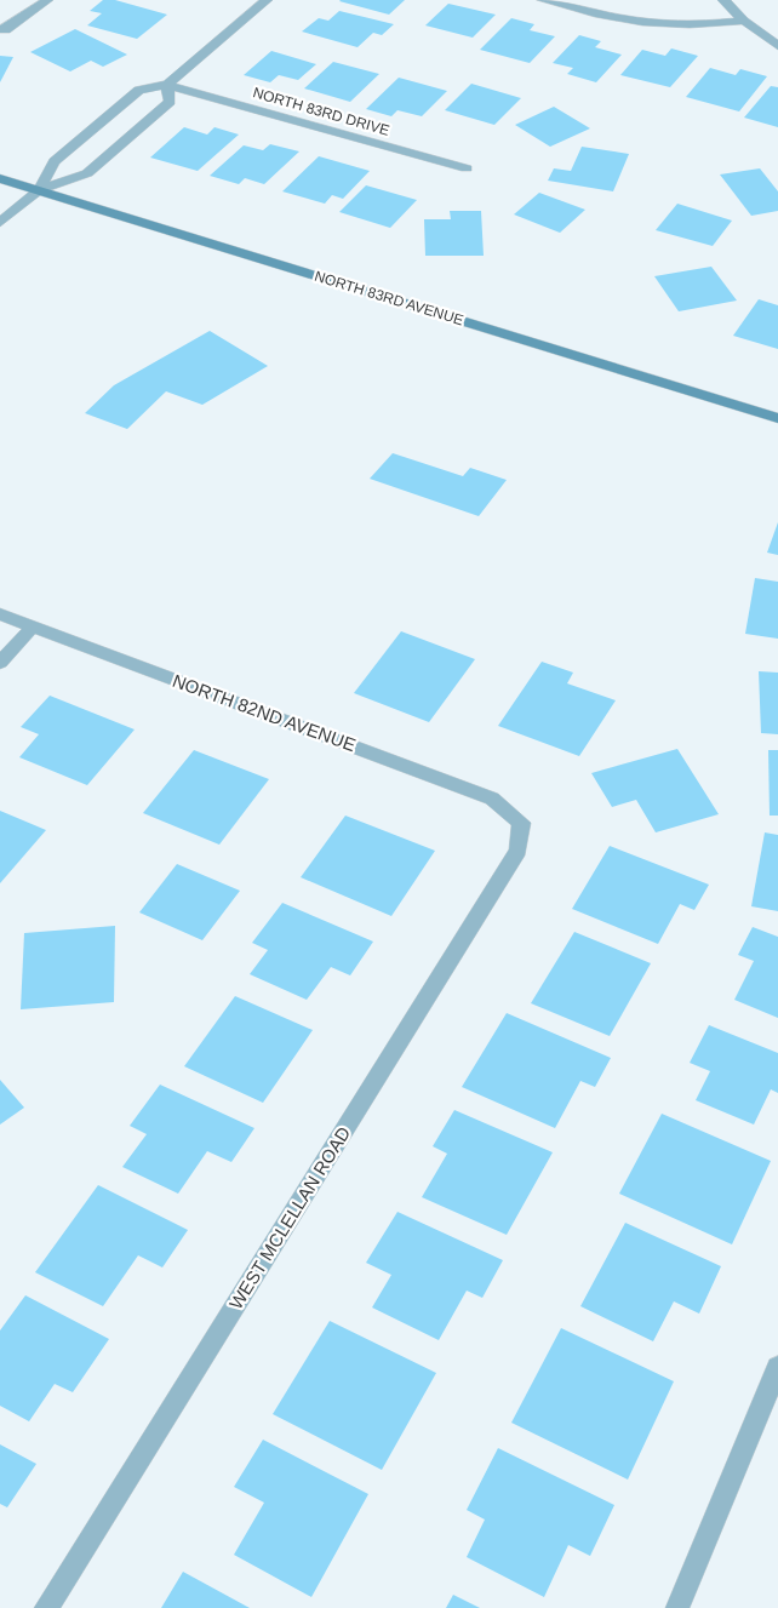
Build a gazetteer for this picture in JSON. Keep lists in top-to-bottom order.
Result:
{
  "streets": {
    "main road": ["NORTH 83RD AVENUE"],
    "street": ["NORTH 83RD DRIVE", "NORTH 82ND AVENUE", "WEST MCLELLAN ROAD"]
  },
  "crossings": [
    ["NORTH 82ND AVENUE", "WEST MCLELLAN ROAD"]
  ]
}
